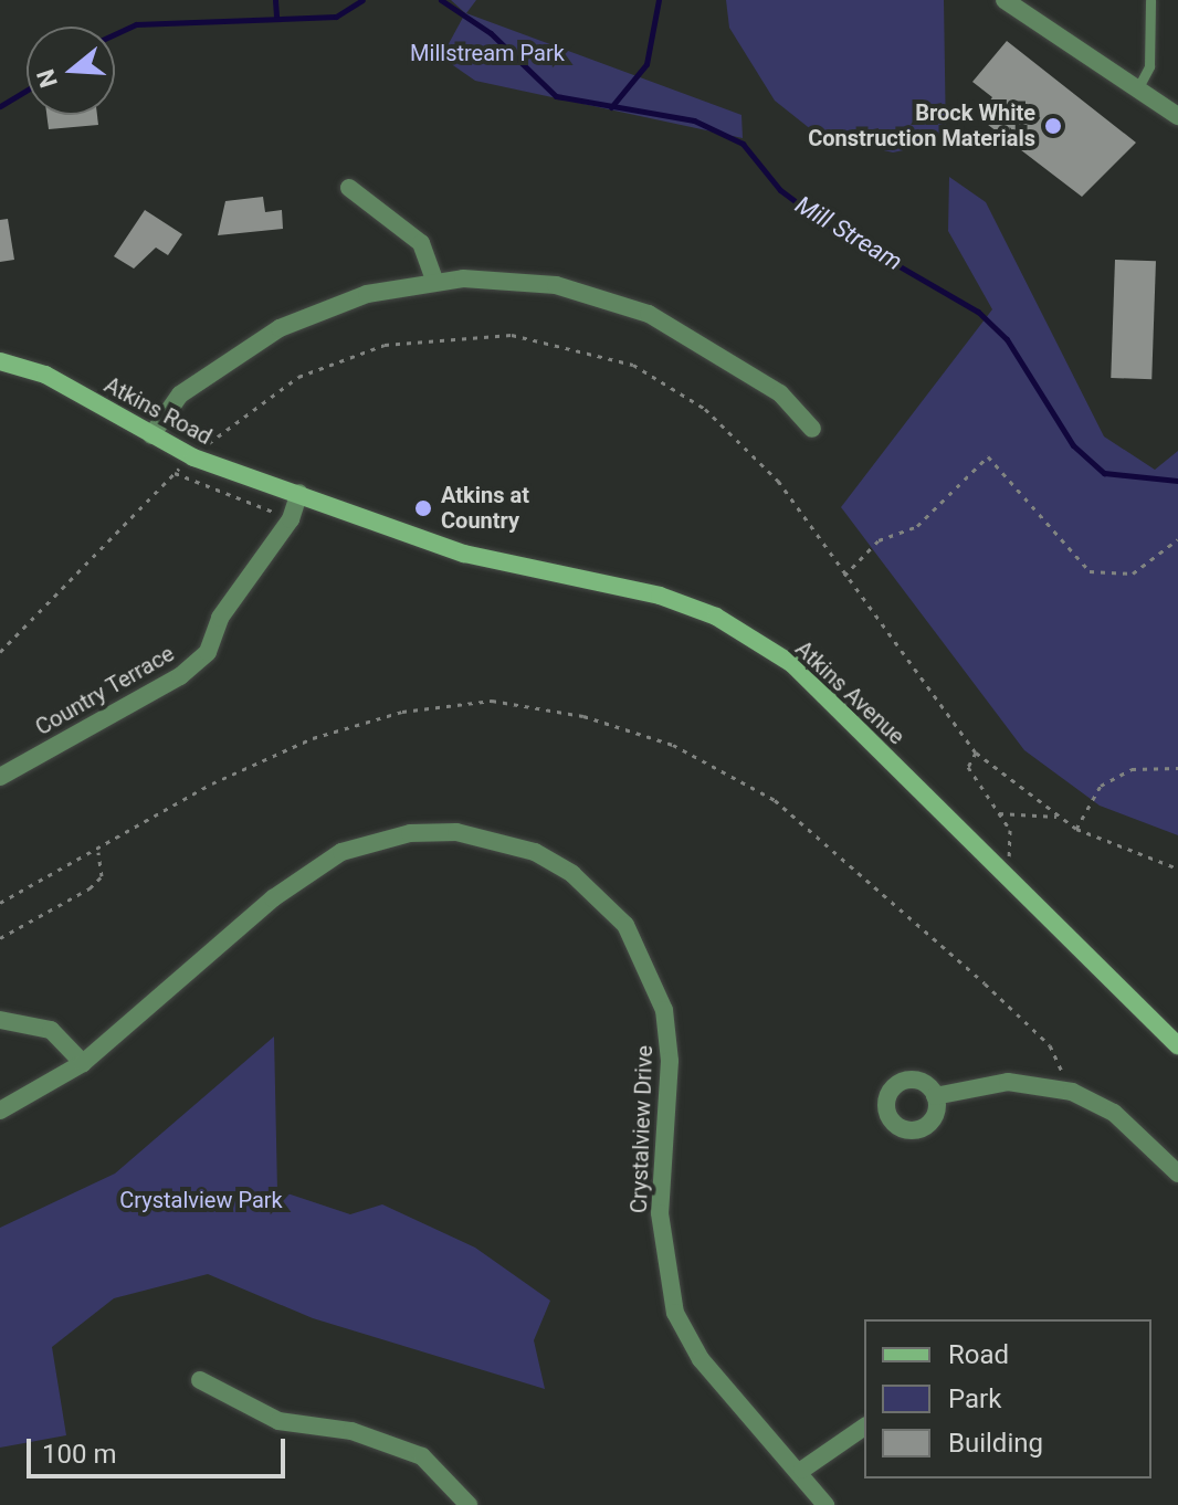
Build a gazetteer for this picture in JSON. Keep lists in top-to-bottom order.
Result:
{
  "streets": {
    "street": [
      "Atkins Road",
      "Country Terrace",
      "Atkins Avenue",
      "Crystalview Drive"
    ]
  },
  "crossings": [
    ["Atkins Road", "Country Terrace"],
    ["Atkins Road", "Atkins Avenue"],
    ["Country Terrace", "Atkins Avenue"]
  ],
  "water": ["Mill Stream"],
  "parks": ["Millstream Park", "Crystalview Park"],
  "places": ["Brock White Construction Materials", "Atkins at Country"],
  "legend": ["Road", "Park", "Building"],
  "scale_bar": "100 m",
  "north": "left"
}
